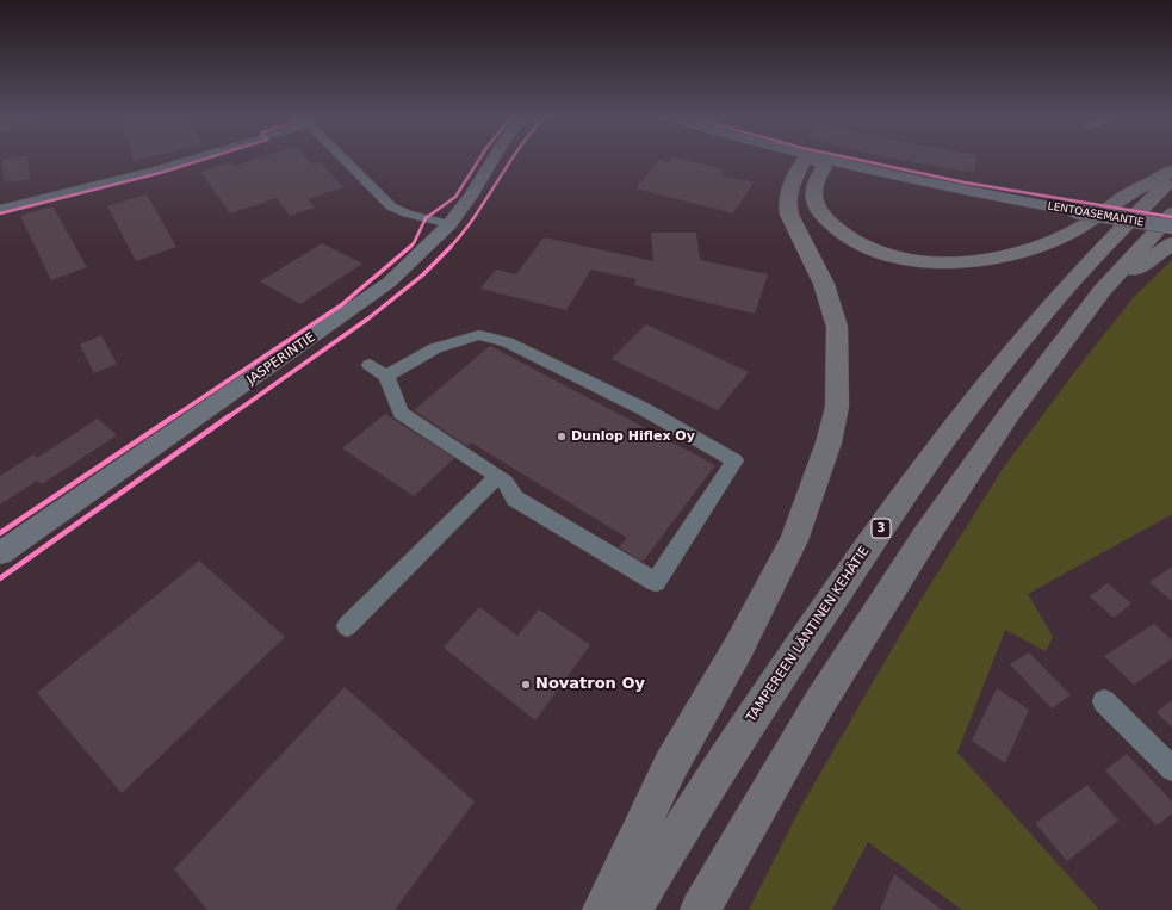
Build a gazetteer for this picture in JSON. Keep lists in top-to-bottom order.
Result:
{
  "streets": {
    "highway": ["3", "TAMPEREEN LÄNTINEN KEHÄTIE"],
    "main road": ["LENTOASEMANTIE", "JASPERINTIE"]
  },
  "places": ["Dunlop Hiflex Oy", "Novatron Oy"]
}
